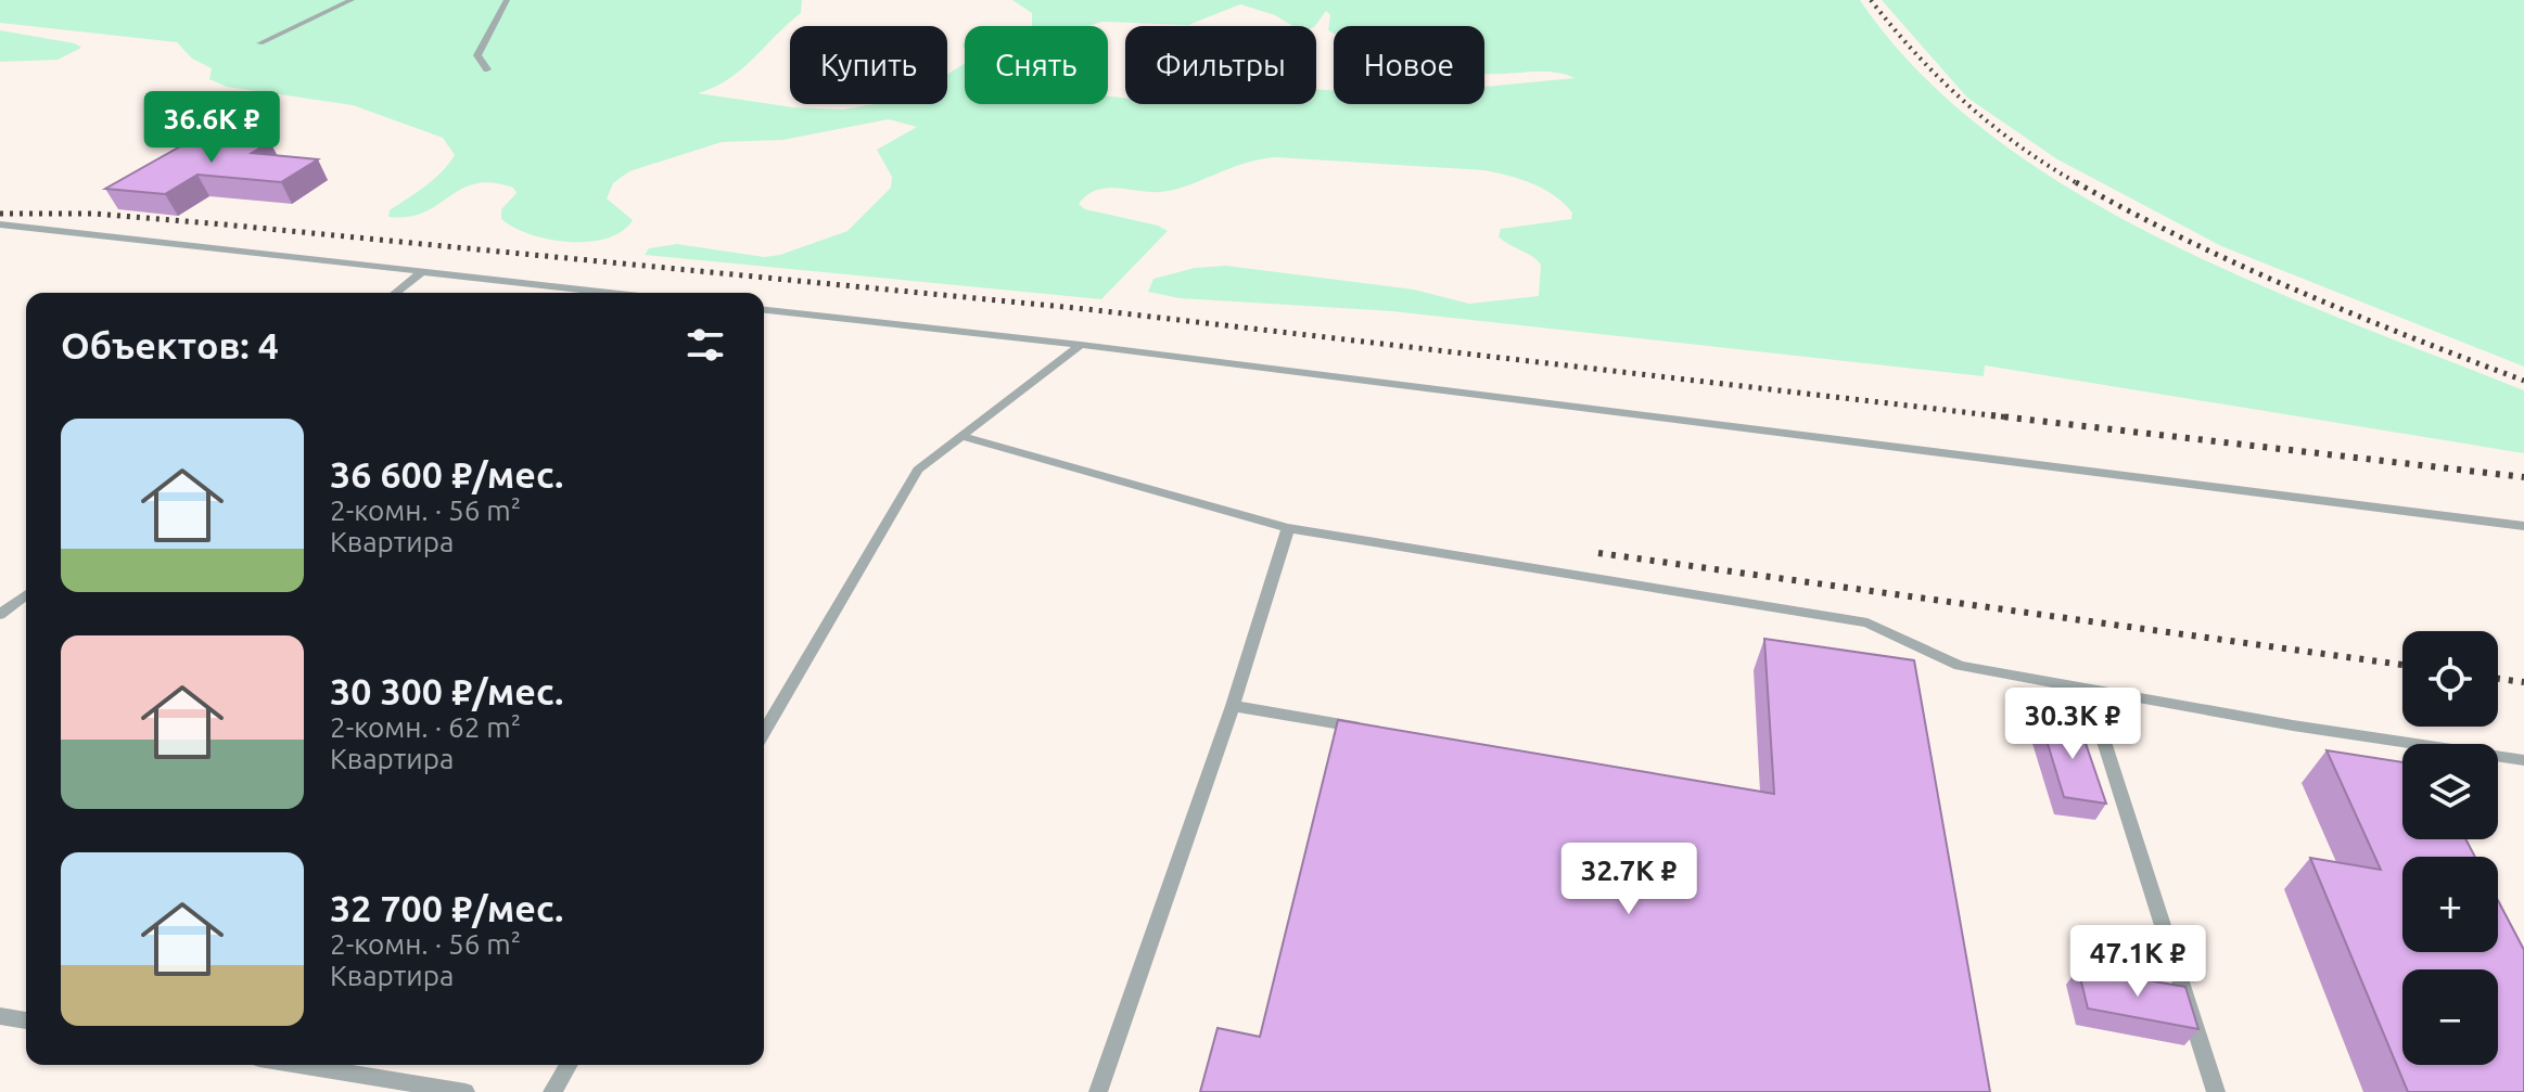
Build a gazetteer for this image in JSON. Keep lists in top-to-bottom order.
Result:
{
  "page": {
    "chip": [
      "Купить",
      "Снять",
      "Фильтры",
      "Новое"
    ],
    "price": [
      "36.6K ₽",
      "30.3K ₽",
      "32.7K ₽",
      "47.1K ₽"
    ],
    "heading": "Объектов: 4",
    "list": [
      {
        "name": "36 600 ₽/мес.",
        "note": "2-комн. · 56 m² · Квартира"
      },
      {
        "name": "30 300 ₽/мес.",
        "note": "2-комн. · 62 m² · Квартира"
      },
      {
        "name": "32 700 ₽/мес.",
        "note": "2-комн. · 56 m² · Квартира"
      }
    ],
    "map_buttons": ["+", "−"]
  }
}
